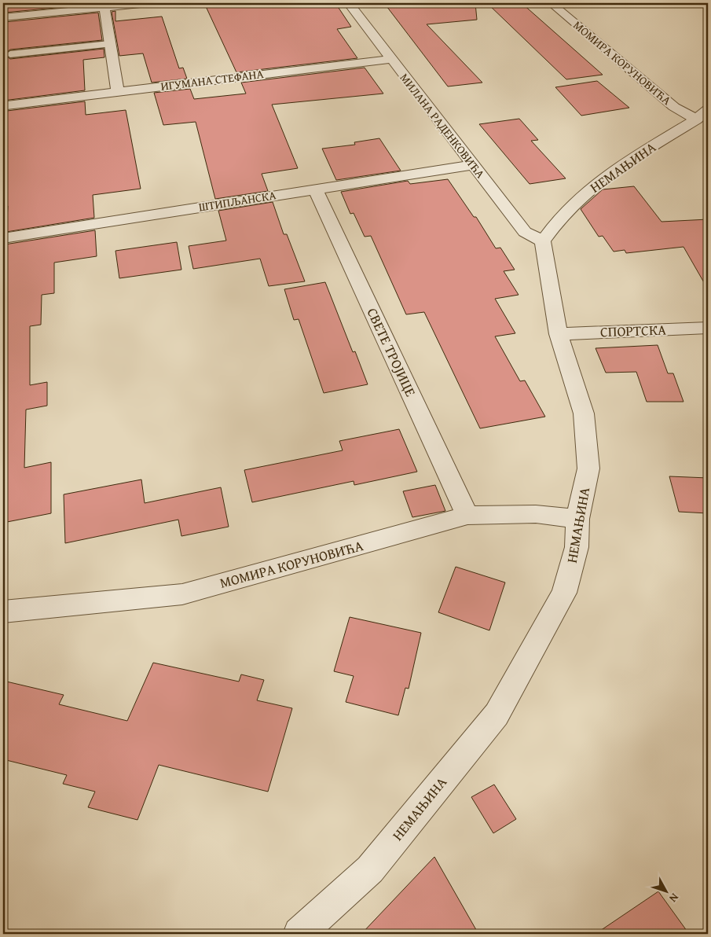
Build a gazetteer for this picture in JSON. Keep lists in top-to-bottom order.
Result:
{
  "streets": {
    "street": [
      "МОМИРА КОРУНОВИЋА",
      "ИГУМАНА СТЕФАНА",
      "МИЛАНА РАДЕНКОВИЋА",
      "НЕМАЊИНА",
      "ШТИПЉАНСКА",
      "СПОРТСКА",
      "СВЕТЕ ТРОЈИЦЕ"
    ]
  },
  "crossings": [
    ["МОМИРА КОРУНОВИЋА", "НЕМАЊИНА"],
    ["МОМИРА КОРУНОВИЋА", "СВЕТЕ ТРОЈИЦЕ"],
    ["ИГУМАНА СТЕФАНА", "МИЛАНА РАДЕНКОВИЋА"],
    ["МИЛАНА РАДЕНКОВИЋА", "НЕМАЊИНА"],
    ["МИЛАНА РАДЕНКОВИЋА", "ШТИПЉАНСКА"],
    ["НЕМАЊИНА", "СПОРТСКА"],
    ["ШТИПЉАНСКА", "СВЕТЕ ТРОЈИЦЕ"]
  ],
  "north": "bottom right"
}
